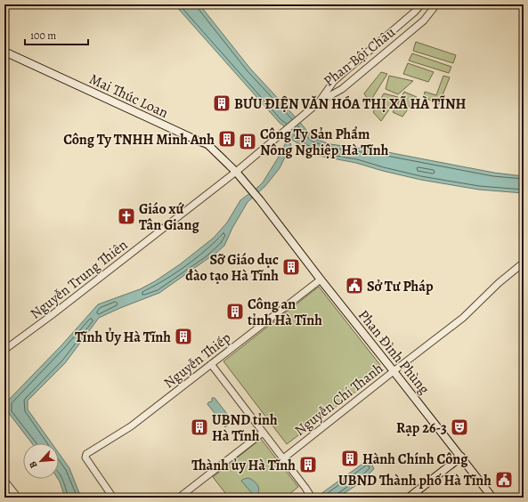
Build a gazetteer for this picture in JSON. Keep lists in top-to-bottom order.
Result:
{
  "streets": {
    "main road": ["Mai Thúc Loan", "Phan Đình Phùng"],
    "street": [
      "Phan Bội Châu",
      "Nguyễn Trung Thiên",
      "Nguyễn Thiếp",
      "Nguyễn Chí Thanh"
    ]
  },
  "crossings": [
    ["Phan Bội Châu", "Nguyễn Trung Thiên"],
    ["Mai Thúc Loan", "Nguyễn Trung Thiên"],
    ["Mai Thúc Loan", "Phan Đình Phùng"],
    ["Nguyễn Trung Thiên", "Phan Đình Phùng"],
    ["Phan Đình Phùng", "Nguyễn Thiếp"],
    ["Phan Đình Phùng", "Nguyễn Chí Thanh"]
  ],
  "places": {
    "building": [
      "BƯU ĐIỆN VĂN HÓA THỊ XÃ HÀ TĨNH",
      "Công Ty TNHH Minh Anh",
      "Công Ty Sản Phẩm Nông Nghiệp Hà Tĩnh",
      "Sỡ Giáo dục đào tạo Hà Tĩnh",
      "Công an tỉnh Hà Tĩnh",
      "Tĩnh Ủy Hà Tĩnh",
      "UBND tỉnh Hà Tĩnh",
      "Hành Chính Công",
      "Thành ủy Hà Tĩnh"
    ],
    "church": ["Giáo xứ Tân Giang"],
    "public building": ["Sở Tư Pháp", "UBND Thành phố Hà Tĩnh"],
    "theatre": ["Rạp 26-3"]
  },
  "scale_bar": "100 m",
  "north": "bottom left"
}
